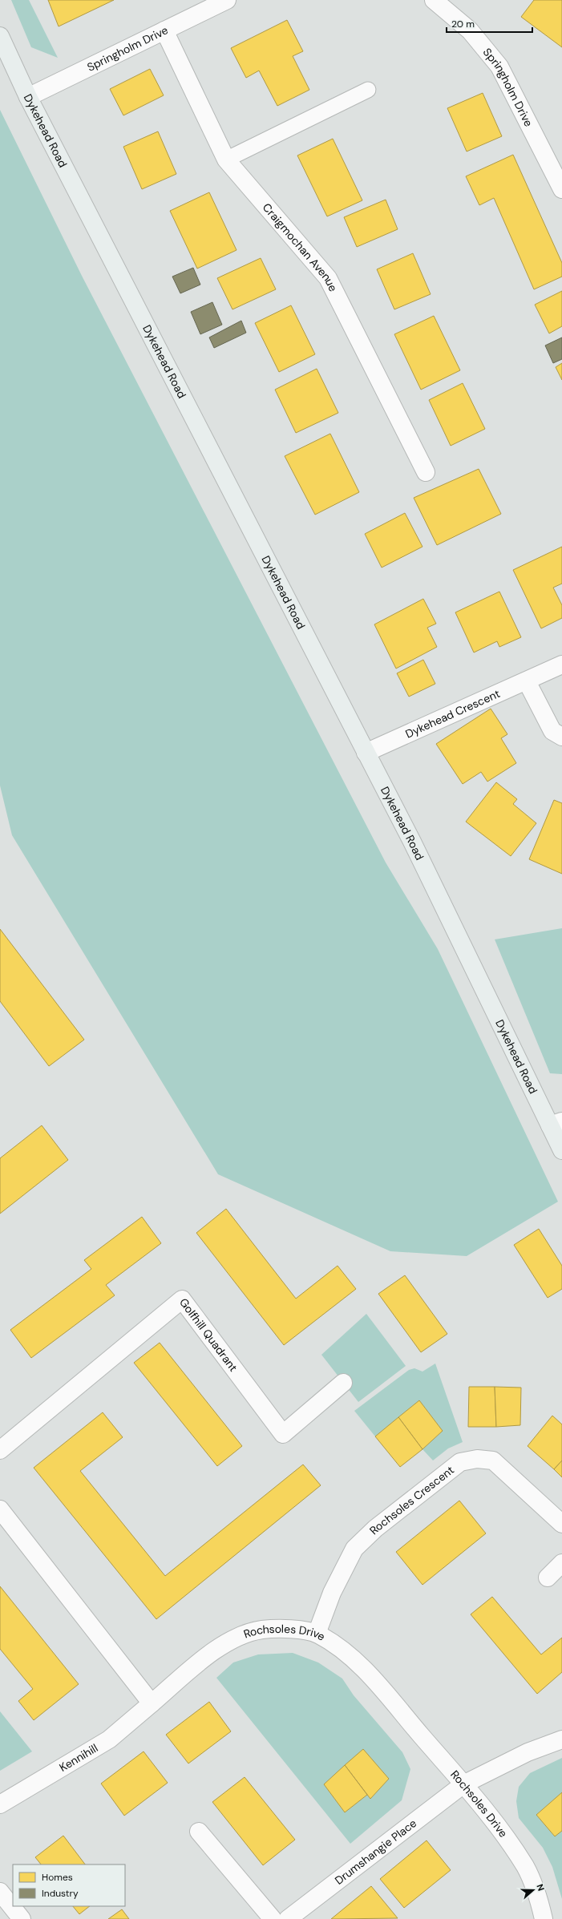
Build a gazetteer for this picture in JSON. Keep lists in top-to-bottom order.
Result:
{
  "streets": {
    "street": [
      "Springholm Drive",
      "Dykehead Road",
      "Craigmochan Avenue",
      "Dykehead Crescent",
      "Golfhill Quadrant",
      "Rochsoles Crescent",
      "Rochsoles Drive",
      "Kennihill",
      "Drumshangie Place"
    ]
  },
  "crossings": [
    ["Springholm Drive", "Dykehead Road"],
    ["Springholm Drive", "Craigmochan Avenue"],
    ["Dykehead Road", "Dykehead Crescent"],
    ["Rochsoles Crescent", "Rochsoles Drive"],
    ["Rochsoles Drive", "Kennihill"],
    ["Rochsoles Drive", "Drumshangie Place"]
  ],
  "legend": ["Homes", "Industry"],
  "scale_bar": "20 m",
  "north": "right"
}
